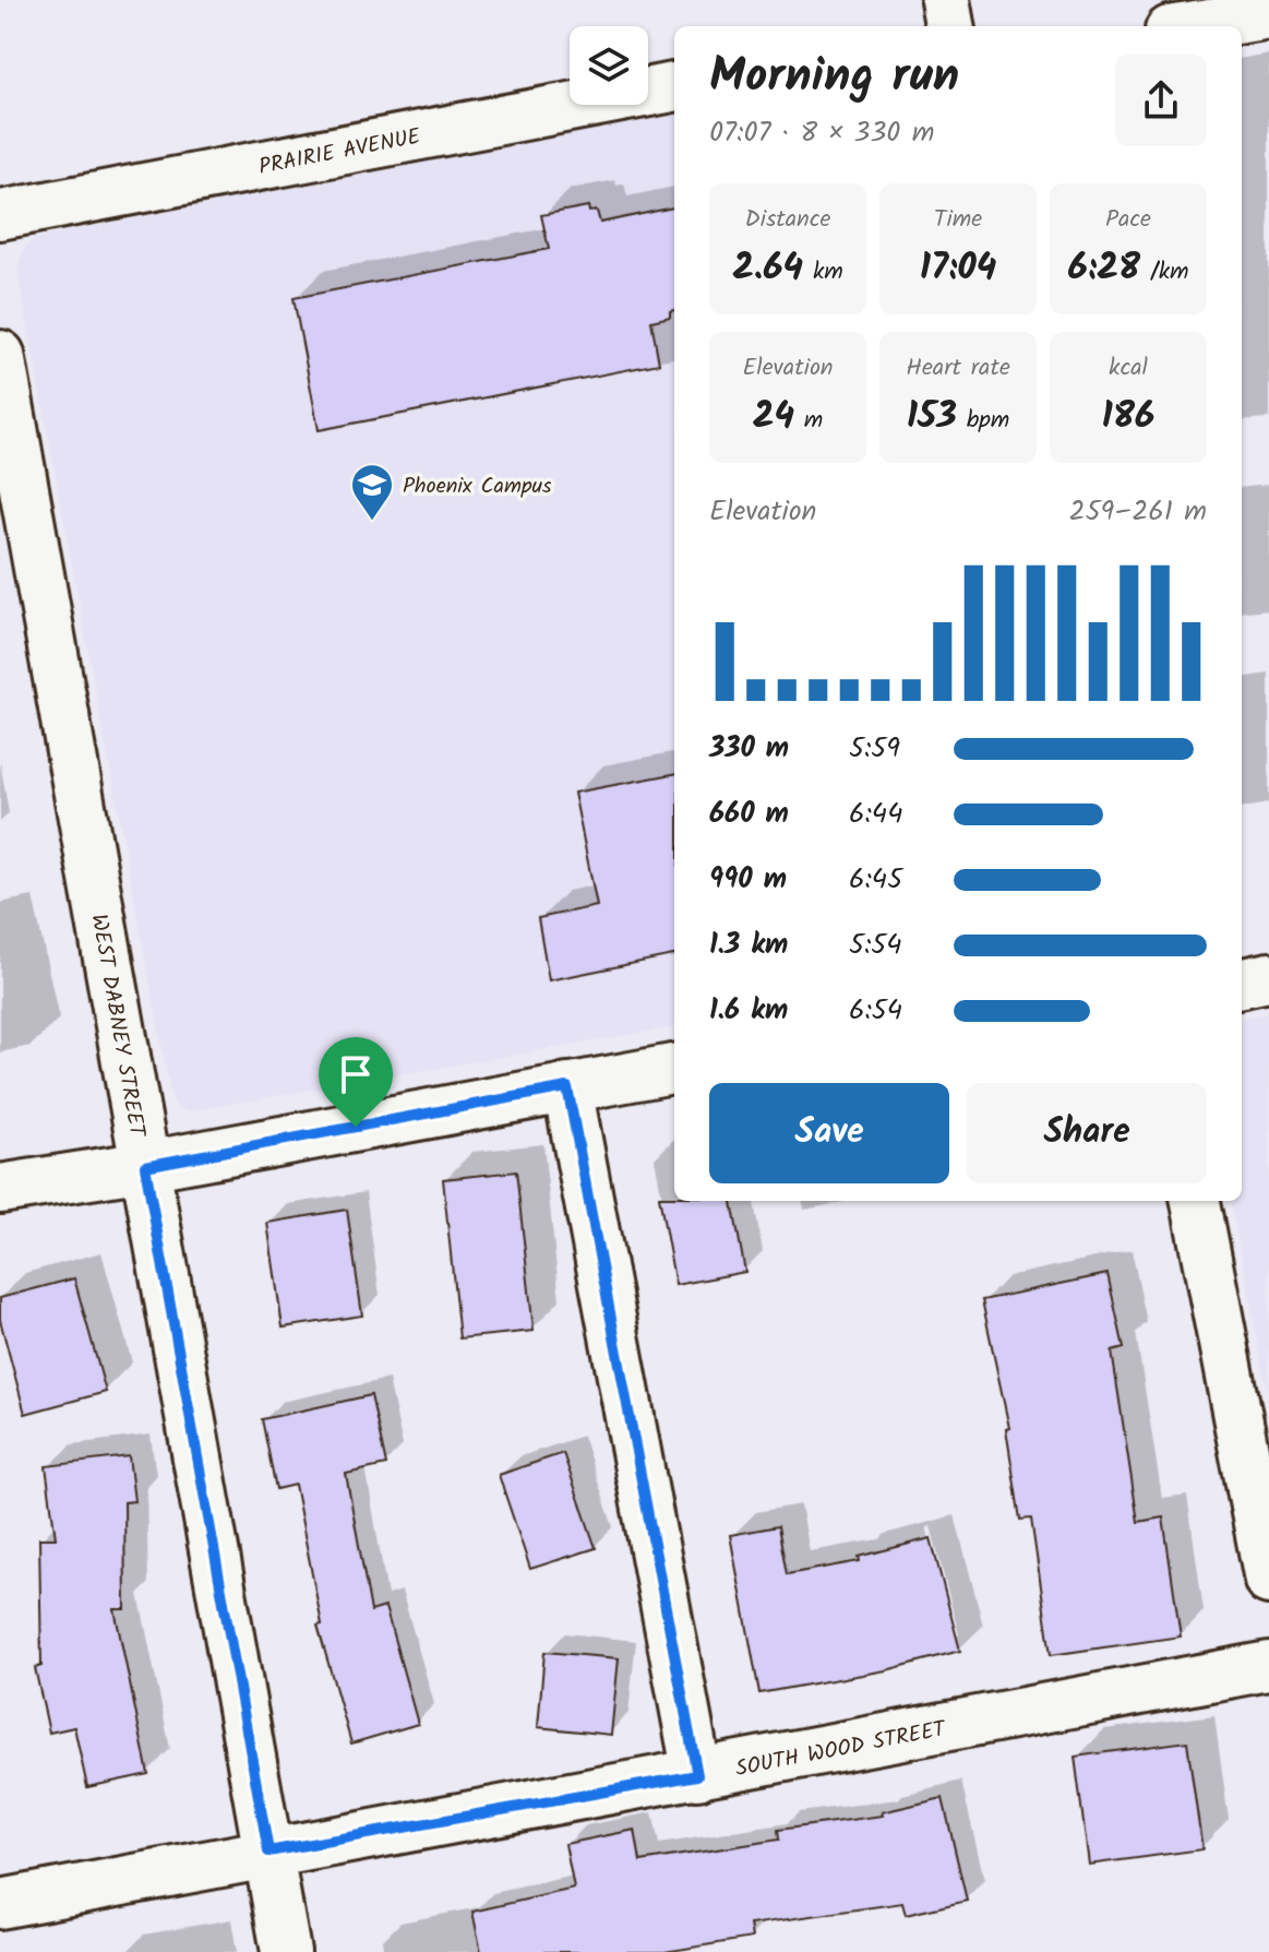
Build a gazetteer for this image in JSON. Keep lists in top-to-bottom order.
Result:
{
  "streets": {
    "street": ["PRAIRIE AVENUE", "WEST DABNEY STREET", "SOUTH WOOD STREET"]
  },
  "crossings": [
    ["WEST DABNEY STREET", "SOUTH WOOD STREET"]
  ],
  "places": {
    "school or university": ["Phoenix Campus"]
  },
  "page": {
    "heading": ["Morning run", "07:07 · 8 × 330 m"],
    "stats": [
      ["Distance", "2.64 km"],
      ["Time", "17:04"],
      ["Pace", "6:28 /km"],
      ["Elevation", "24 m"],
      ["Heart rate", "153 bpm"],
      ["kcal", "186"]
    ],
    "chart": ["Elevation", "259–261 m"],
    "list": [
      {
        "name": "330 m",
        "note": "5:59"
      },
      {
        "name": "660 m",
        "note": "6:44"
      },
      {
        "name": "990 m",
        "note": "6:45"
      },
      {
        "name": "1.3 km",
        "note": "5:54"
      },
      {
        "name": "1.6 km",
        "note": "6:54"
      }
    ],
    "buttons": ["Save", "Share"]
  }
}
